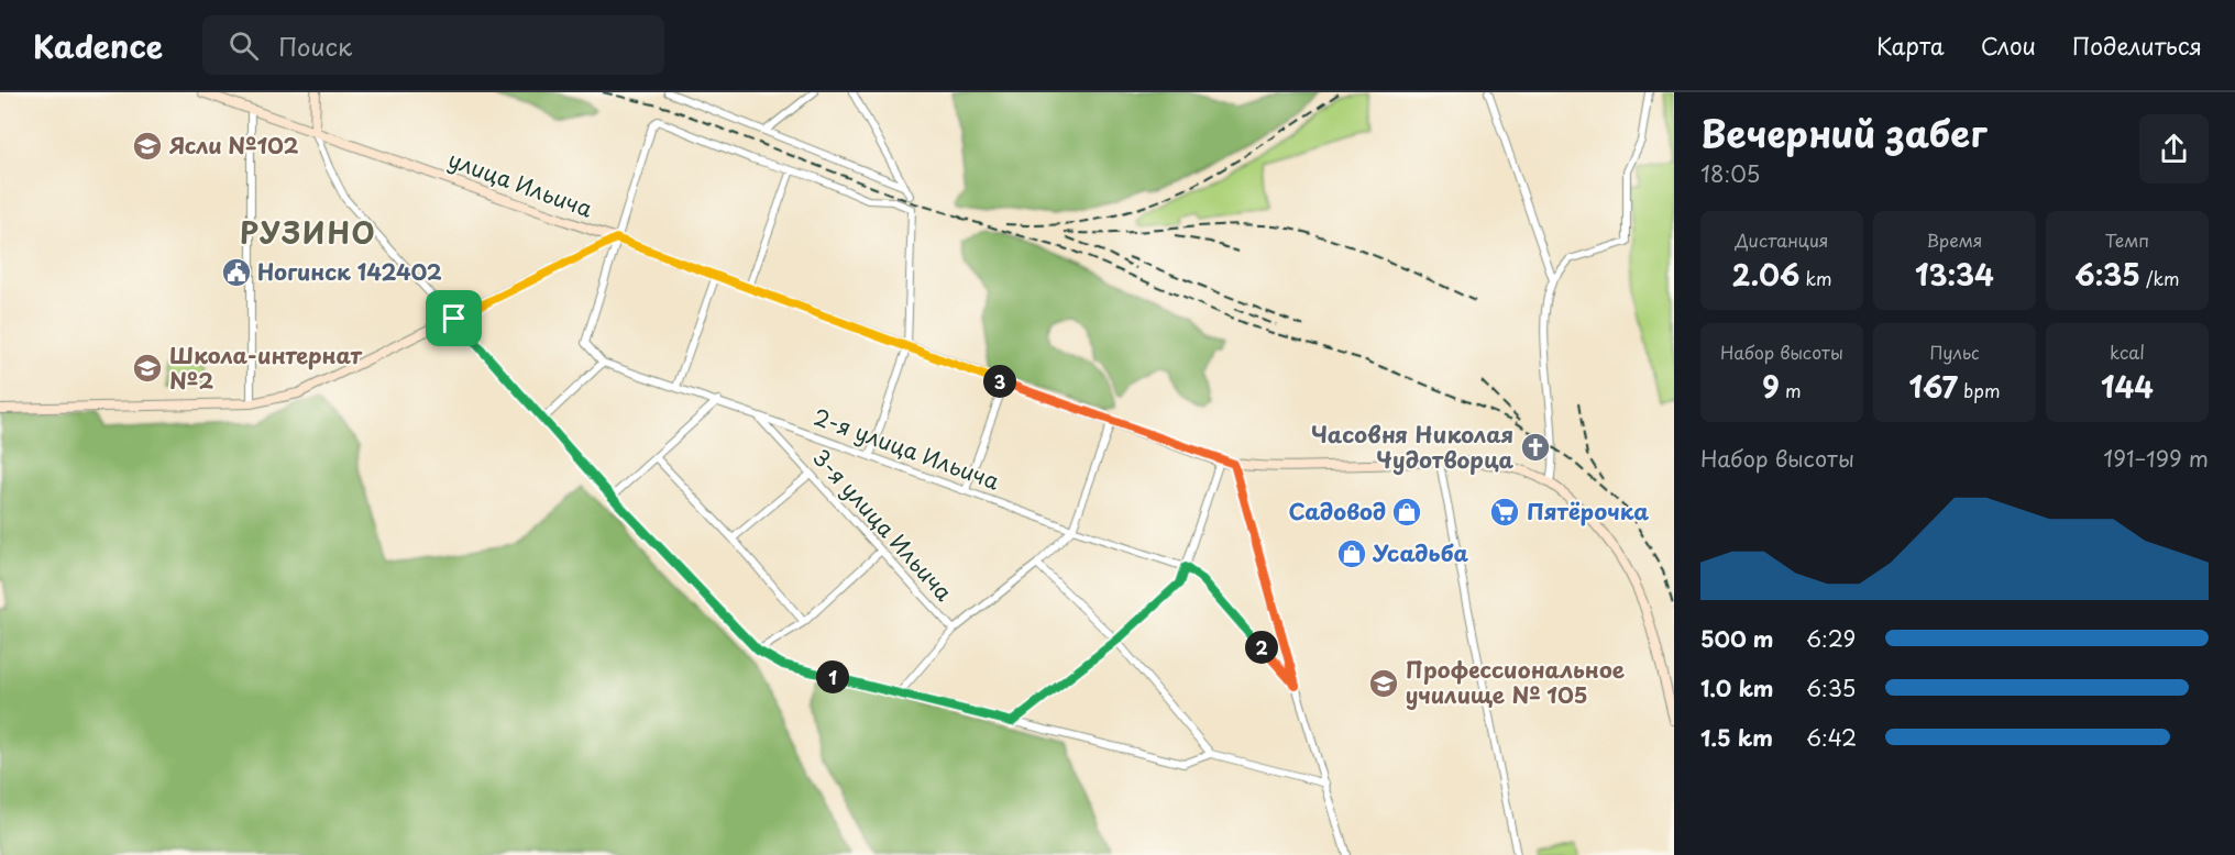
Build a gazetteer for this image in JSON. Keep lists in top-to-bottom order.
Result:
{
  "streets": {
    "main road": ["улица Ильича"],
    "street": ["2-я улица Ильича", "3-я улица Ильича"]
  },
  "crossings": [
    ["улица Ильича", "3-я улица Ильича"],
    ["2-я улица Ильича", "3-я улица Ильича"]
  ],
  "districts": ["РУЗИНО"],
  "places": {
    "school or university": ["Ясли №102", "Школа-интернат №2", "Профессиональное училище № 105"],
    "public building": ["Ногинск 142402"],
    "church": ["Часовня Николая Чудотворца"],
    "shop": ["Садовод", "Усадьба"],
    "supermarket": ["Пятёрочка"]
  },
  "page": {
    "header": "Kadence",
    "search": "Поиск",
    "nav": ["Карта", "Слои", "Поделиться"],
    "heading": ["Вечерний забег", "18:05"],
    "stats": [
      ["Дистанция", "2.06 km"],
      ["Время", "13:34"],
      ["Темп", "6:35 /km"],
      ["Набор высоты", "9 m"],
      ["Пульс", "167 bpm"],
      ["kcal", "144"]
    ],
    "pins": ["3", "2", "1"],
    "chart": ["Набор высоты", "191–199 m"],
    "list": [
      {
        "name": "500 m",
        "note": "6:29"
      },
      {
        "name": "1.0 km",
        "note": "6:35"
      },
      {
        "name": "1.5 km",
        "note": "6:42"
      }
    ]
  }
}
